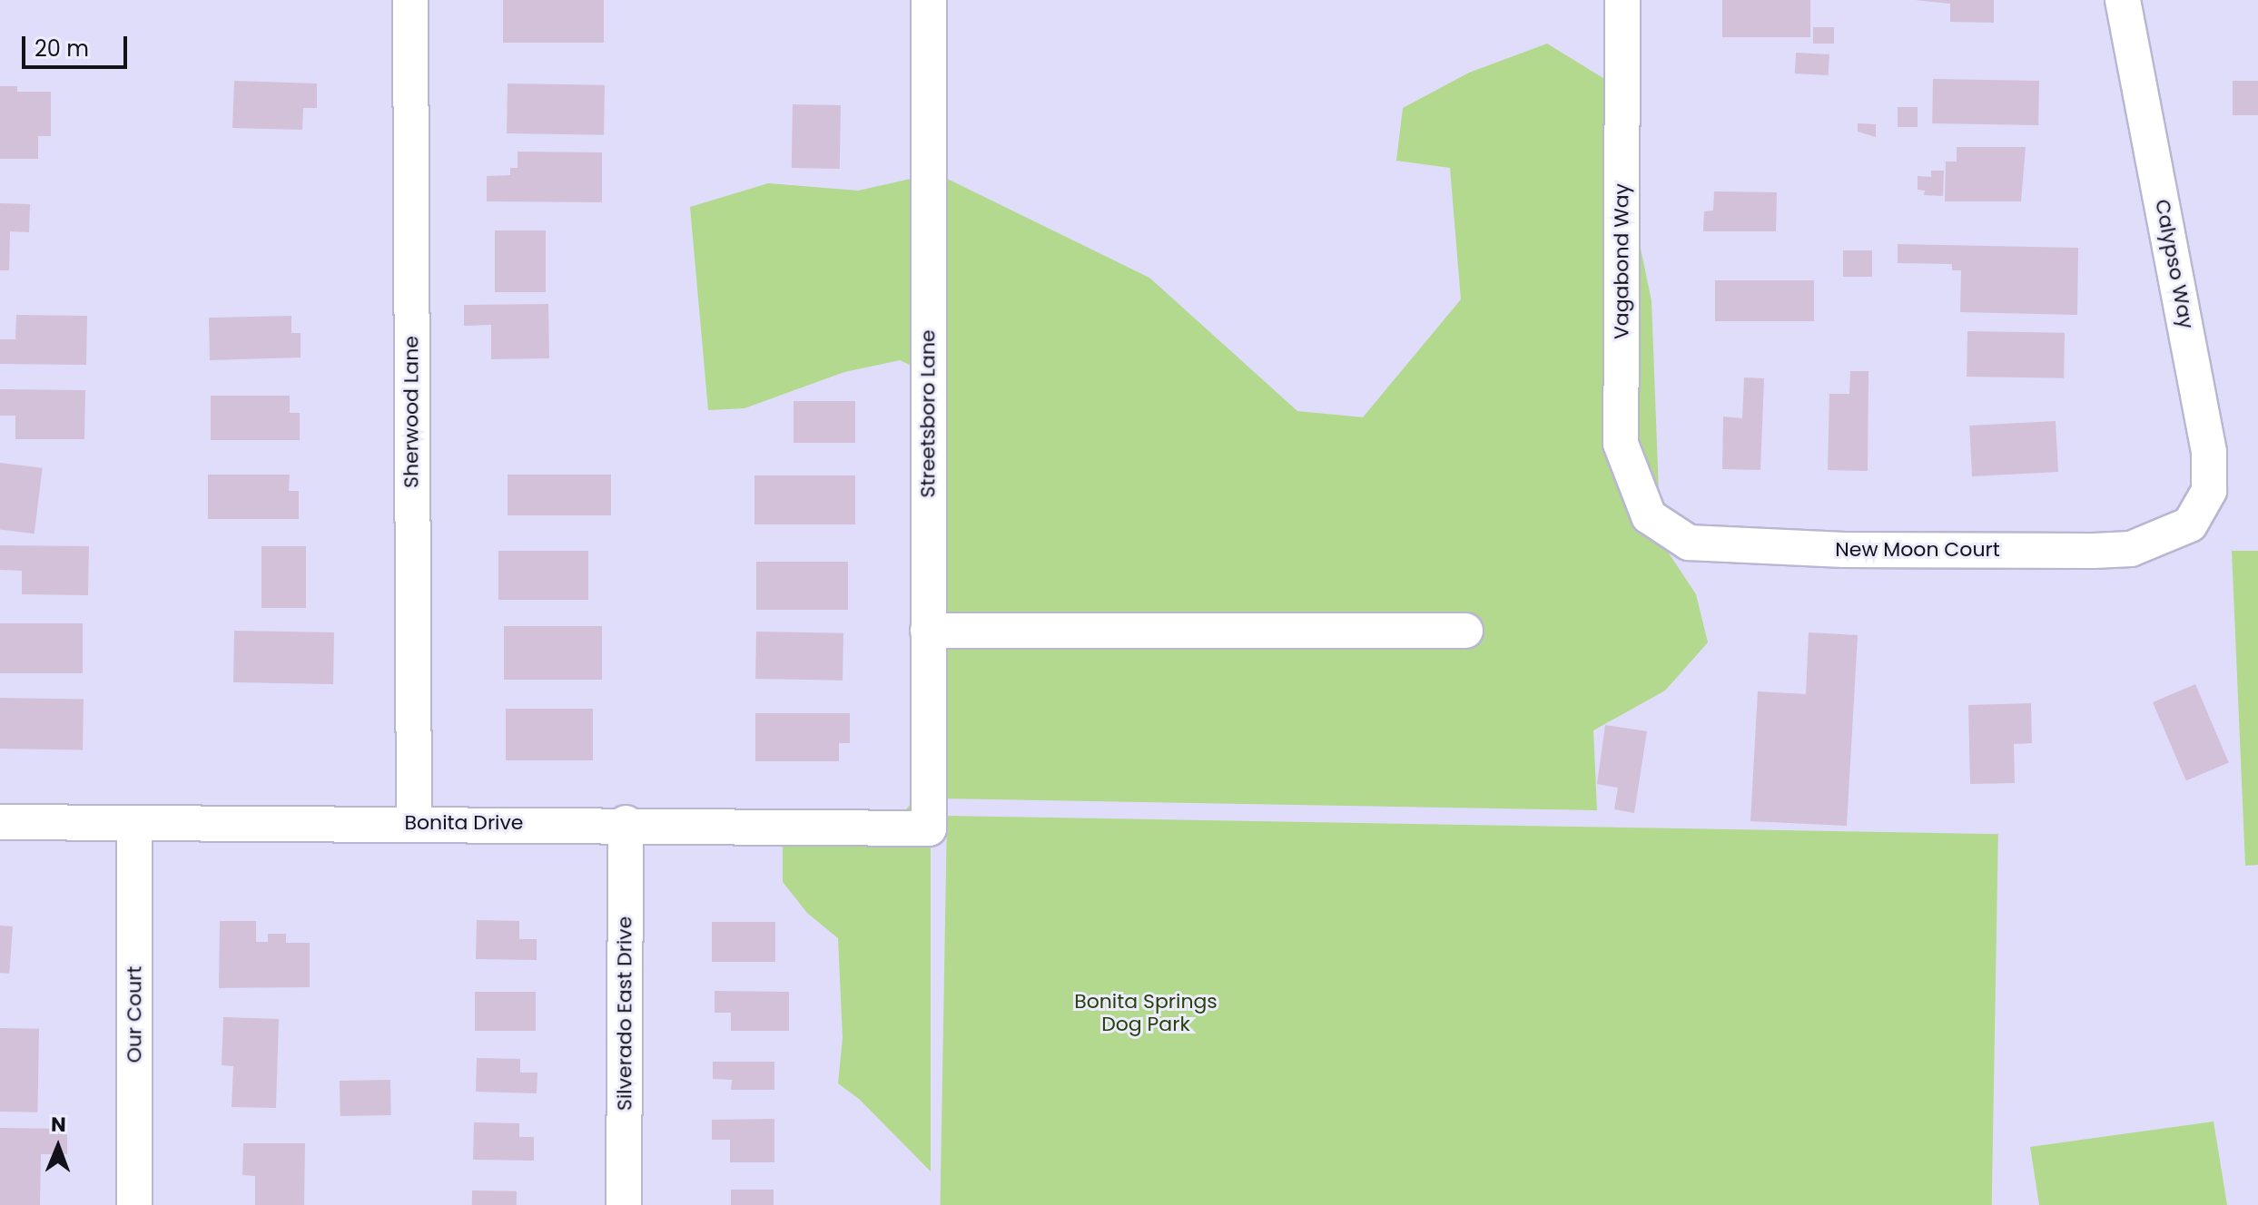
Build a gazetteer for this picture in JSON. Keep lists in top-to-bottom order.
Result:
{
  "streets": {
    "street": [
      "Vagabond Way",
      "Calypso Way",
      "Sherwood Lane",
      "Streetsboro Lane",
      "New Moon Court",
      "Bonita Drive",
      "Silverado East Drive",
      "Our Court"
    ]
  },
  "crossings": [
    ["Vagabond Way", "New Moon Court"],
    ["Calypso Way", "New Moon Court"],
    ["Sherwood Lane", "Bonita Drive"],
    ["Streetsboro Lane", "Bonita Drive"],
    ["Bonita Drive", "Silverado East Drive"],
    ["Bonita Drive", "Our Court"]
  ],
  "parks": ["Bonita Springs Dog Park"],
  "scale_bar": "20 m",
  "north": "top"
}
